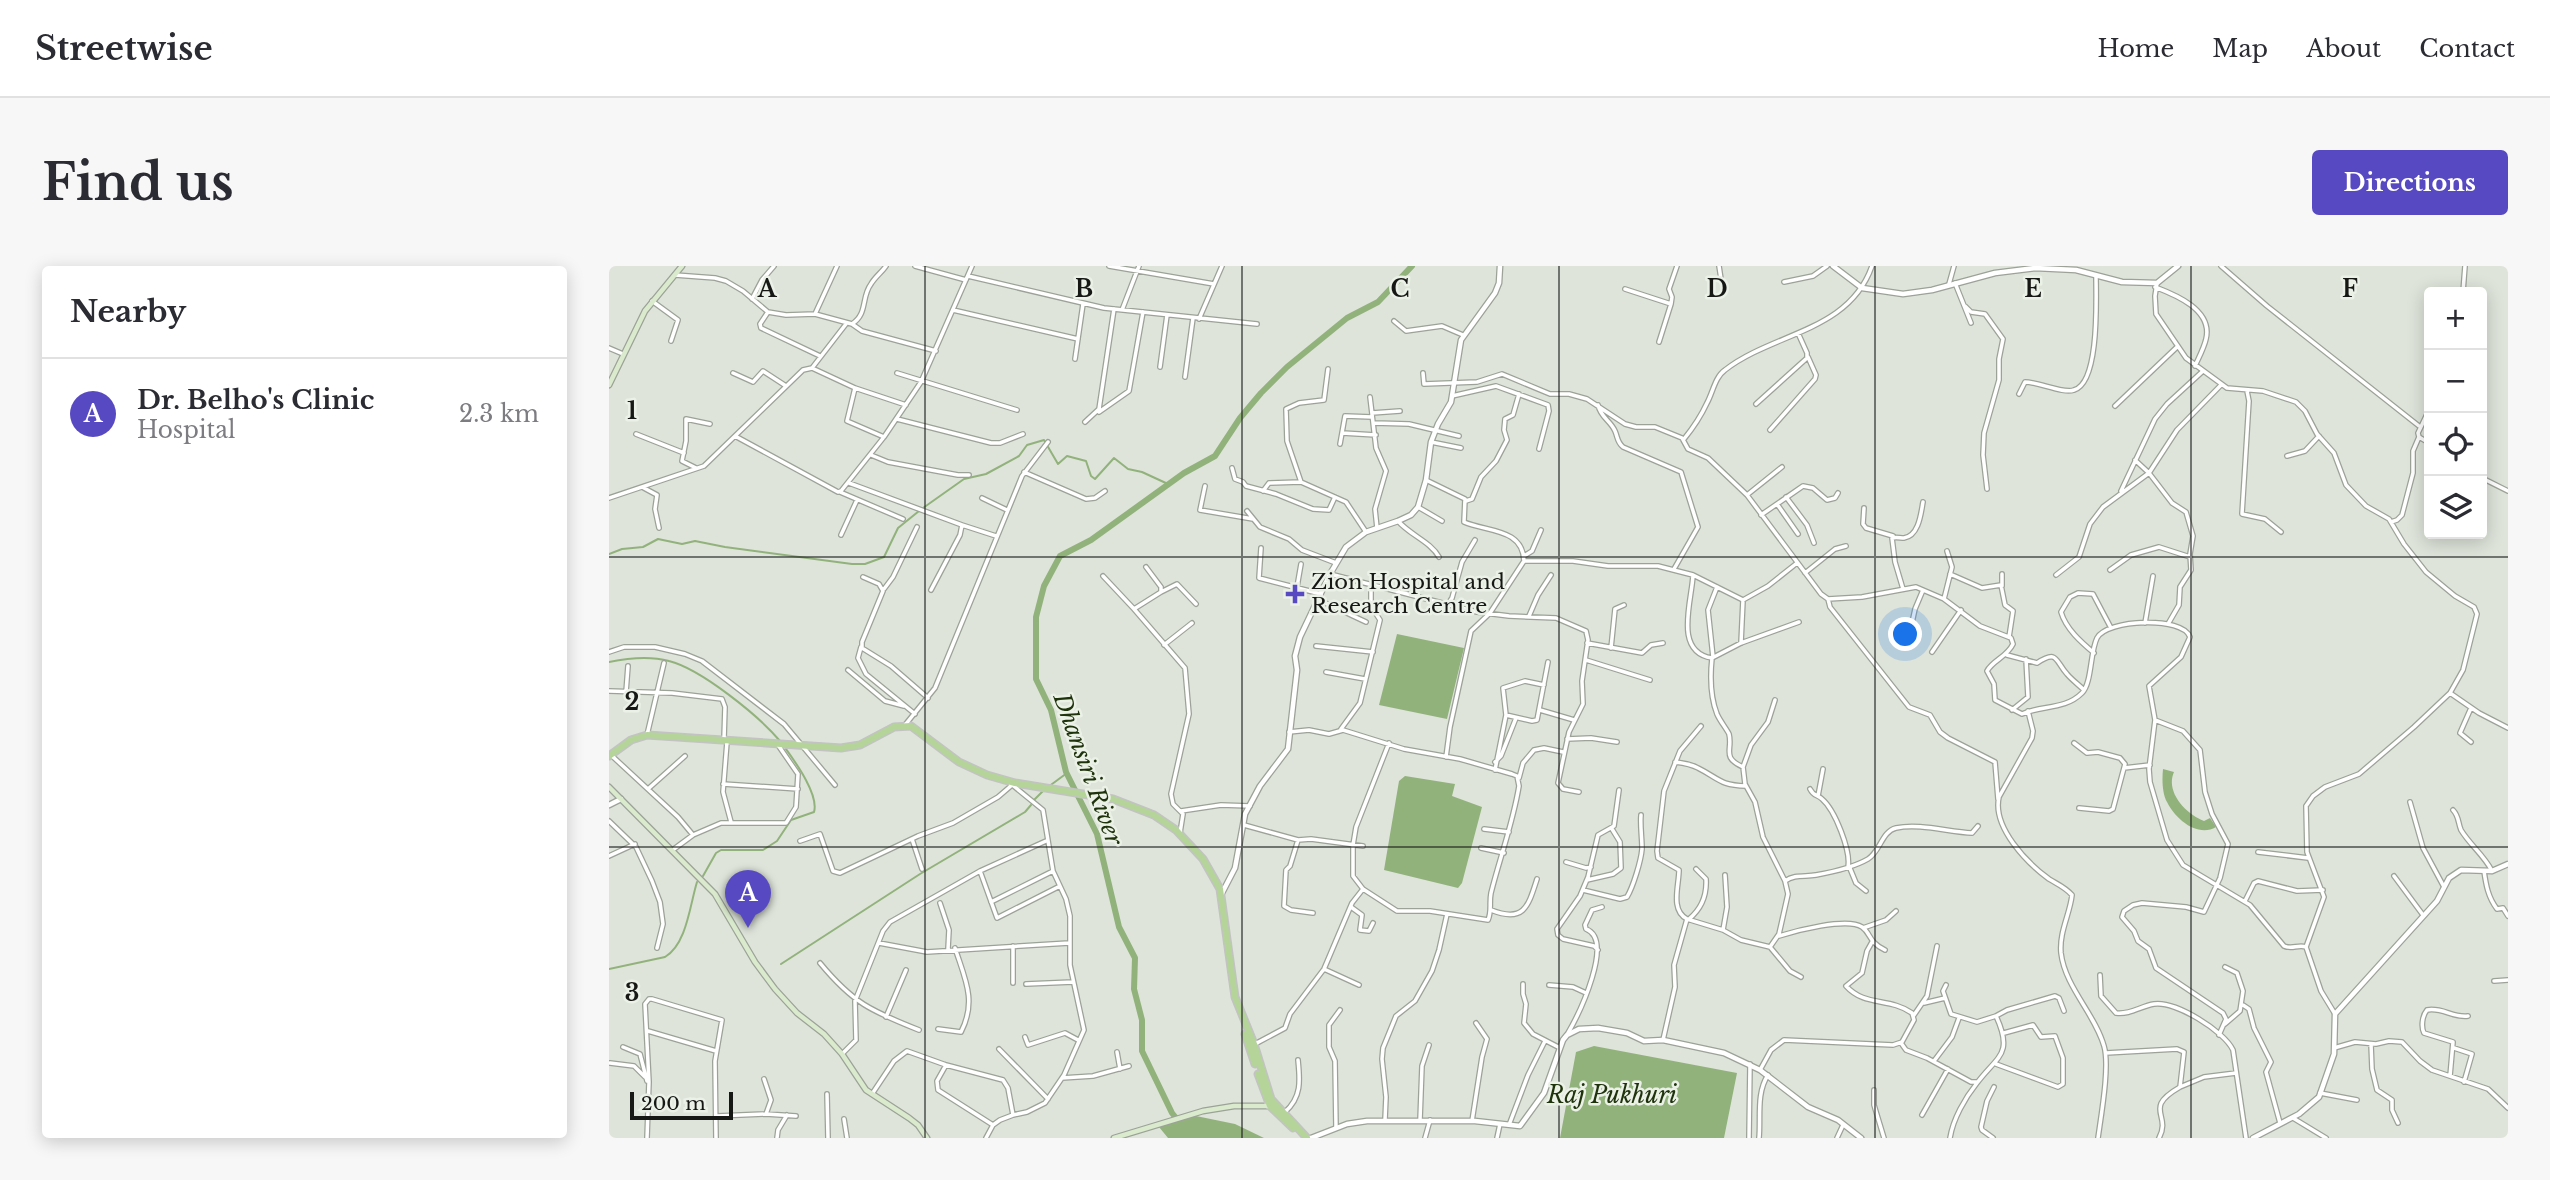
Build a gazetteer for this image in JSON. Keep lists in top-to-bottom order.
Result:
{
  "water": ["Dhansiri River", "Raj Pukhuri"],
  "places": {
    "health": ["Zion Hospital and Research Centre"]
  },
  "scale_bar": "200 m",
  "page": {
    "header": "Streetwise",
    "nav": [
      "Home",
      "Map",
      "About",
      "Contact"
    ],
    "buttons": "Directions",
    "title": "Find us",
    "heading": "Nearby",
    "map_buttons": ["+", "−"],
    "list": [
      {
        "mark": "A",
        "name": "Dr. Belho's Clinic",
        "note": "Hospital",
        "value": "2.3 km"
      }
    ],
    "pins": "A",
    "scale": "200 m"
  },
  "grid": {
    "columns": [
      "A",
      "B",
      "C",
      "D",
      "E",
      "F"
    ],
    "rows": ["1", "2", "3"]
  }
}
